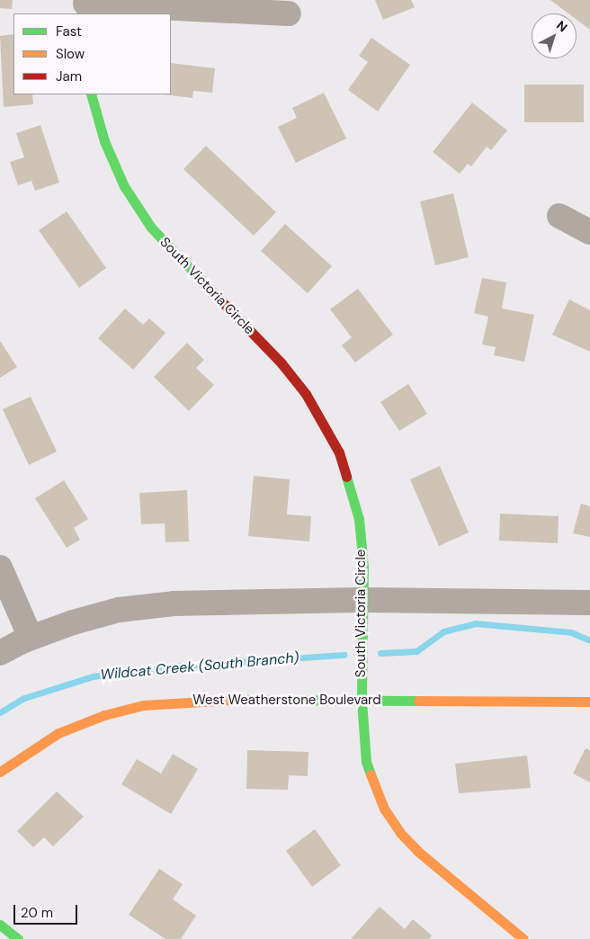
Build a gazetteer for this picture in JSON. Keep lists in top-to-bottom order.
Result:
{
  "streets": {
    "street": ["South Victoria Circle", "West Weatherstone Boulevard"]
  },
  "crossings": [
    ["South Victoria Circle", "West Weatherstone Boulevard"]
  ],
  "water": ["Wildcat Creek (South Branch)"],
  "legend": ["Fast", "Slow", "Jam"],
  "scale_bar": "20 m",
  "north": "top right"
}
